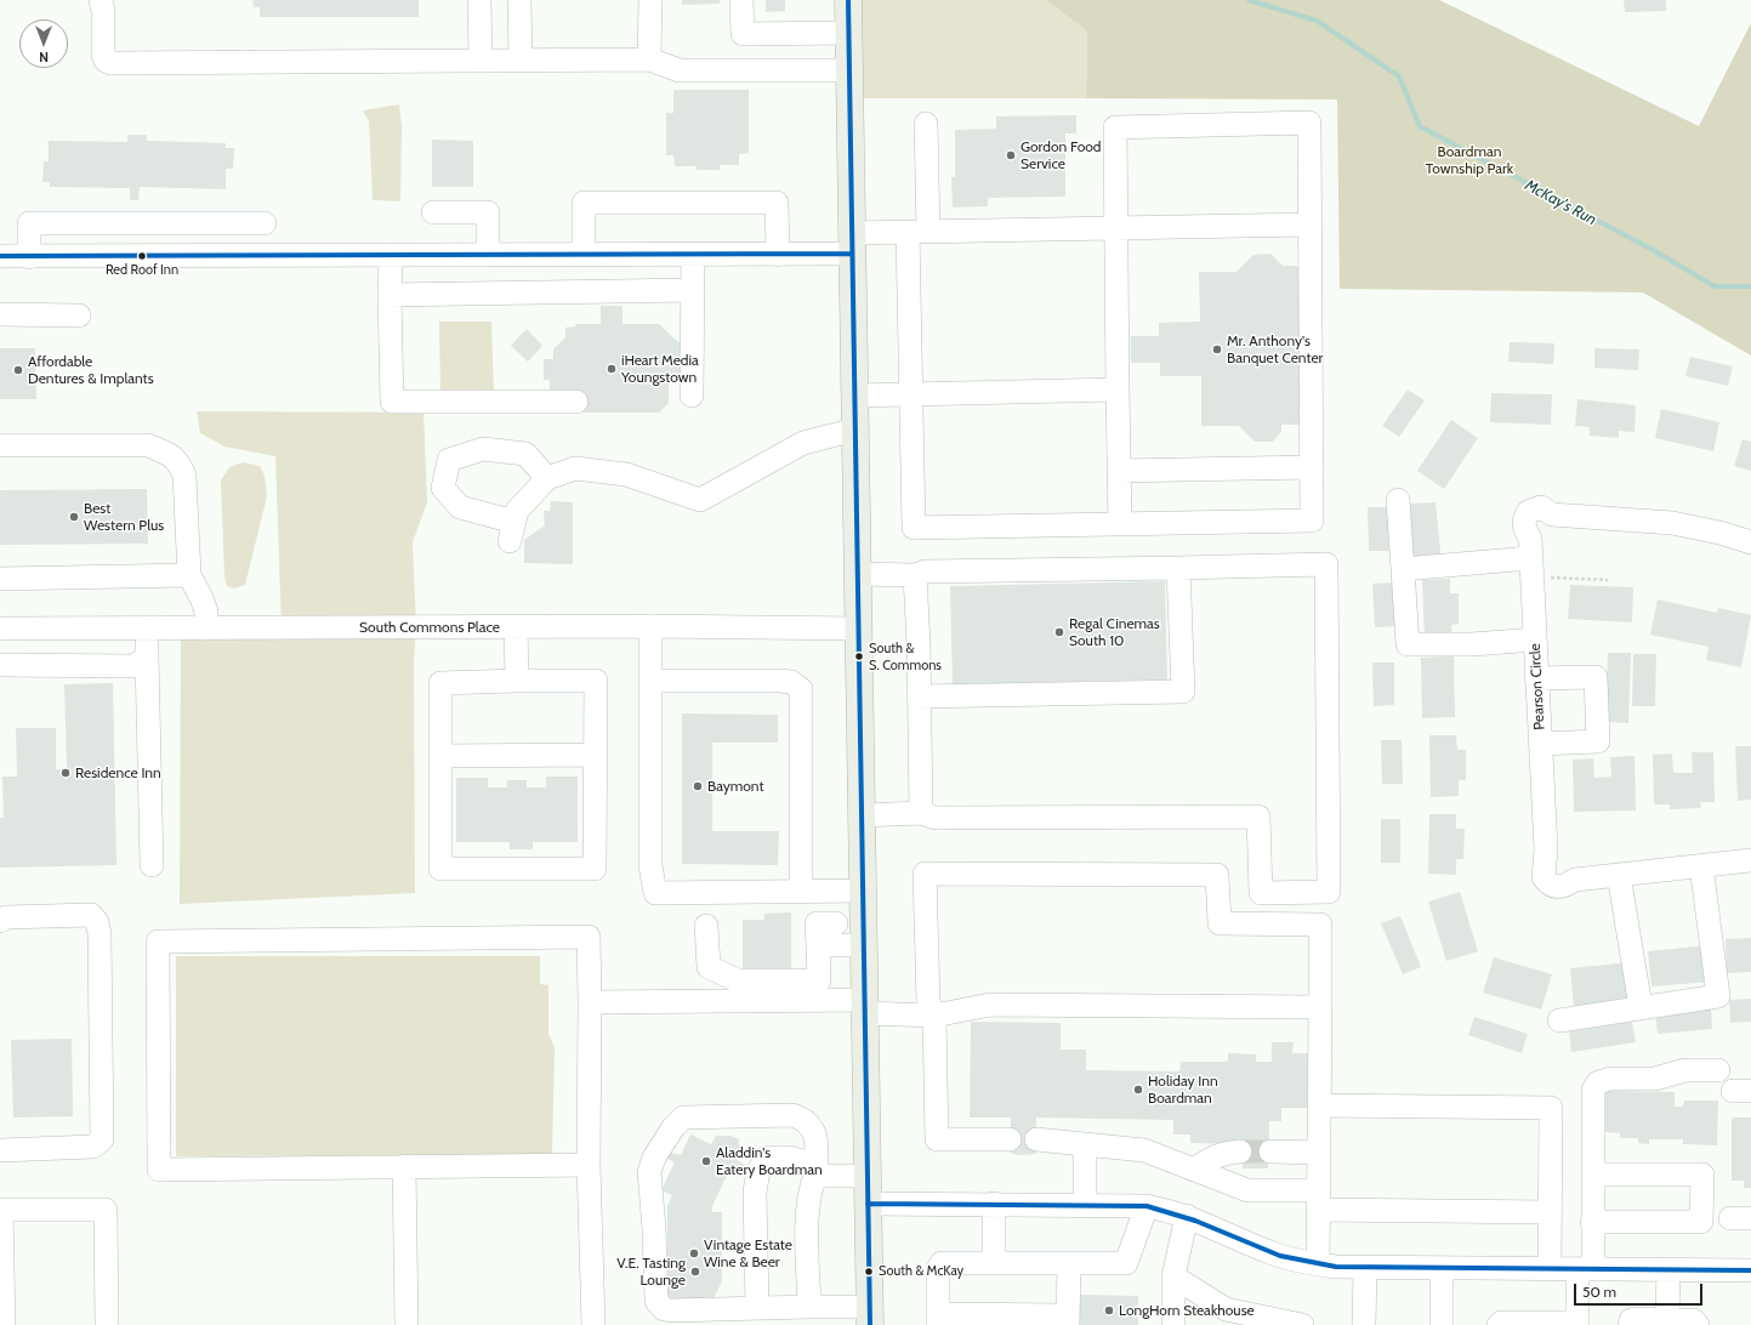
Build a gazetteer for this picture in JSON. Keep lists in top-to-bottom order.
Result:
{
  "streets": {
    "street": ["South Commons Place", "Pearson Circle"]
  },
  "water": ["McKay's Run"],
  "parks": ["Boardman Township Park"],
  "places": [
    "Gordon Food Service",
    "Red Roof Inn",
    "Mr. Anthony's Banquet Center",
    "iHeart Media Youngstown",
    "Affordable Dentures & Implants",
    "Best Western Plus",
    "Regal Cinemas South 10",
    "South & S. Commons",
    "Residence Inn",
    "Baymont",
    "Holiday Inn Boardman",
    "Aladdin's Eatery Boardman",
    "Vintage Estate Wine & Beer",
    "V.E. Tasting Lounge",
    "South & McKay",
    "LongHorn Steakhouse"
  ],
  "scale_bar": "50 m",
  "north": "bottom"
}
